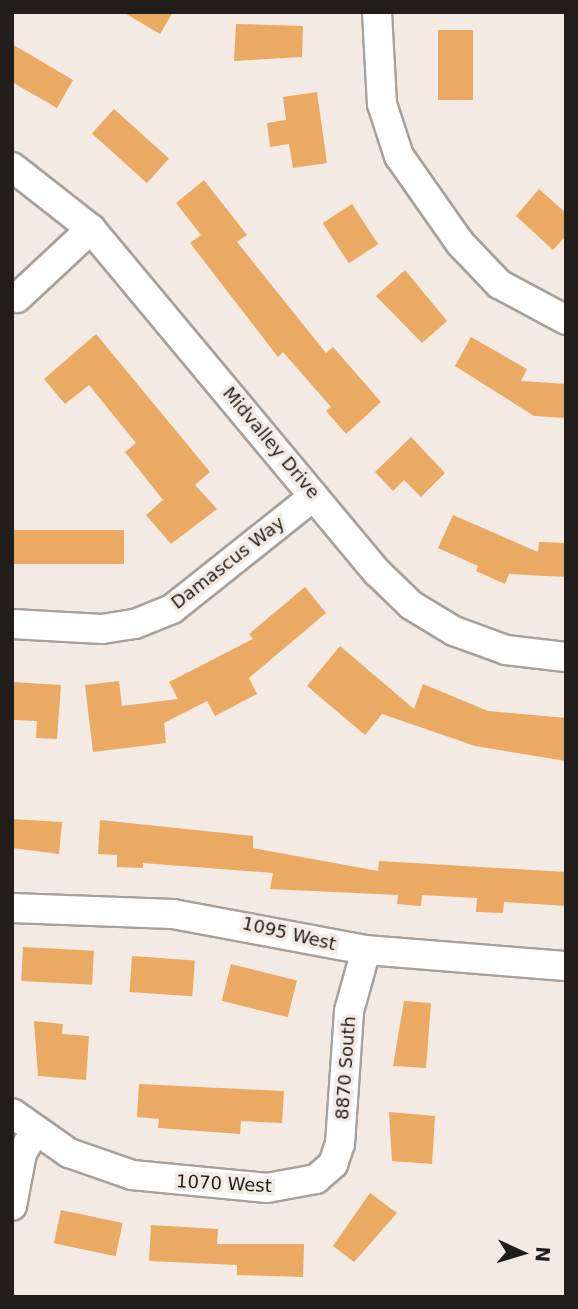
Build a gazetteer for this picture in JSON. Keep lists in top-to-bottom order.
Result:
{
  "streets": {
    "street": [
      "Midvalley Drive",
      "Damascus Way",
      "1095 West",
      "8870 South",
      "1070 West"
    ]
  },
  "crossings": [
    ["Midvalley Drive", "Damascus Way"],
    ["1095 West", "8870 South"],
    ["8870 South", "1070 West"]
  ],
  "north": "right"
}
